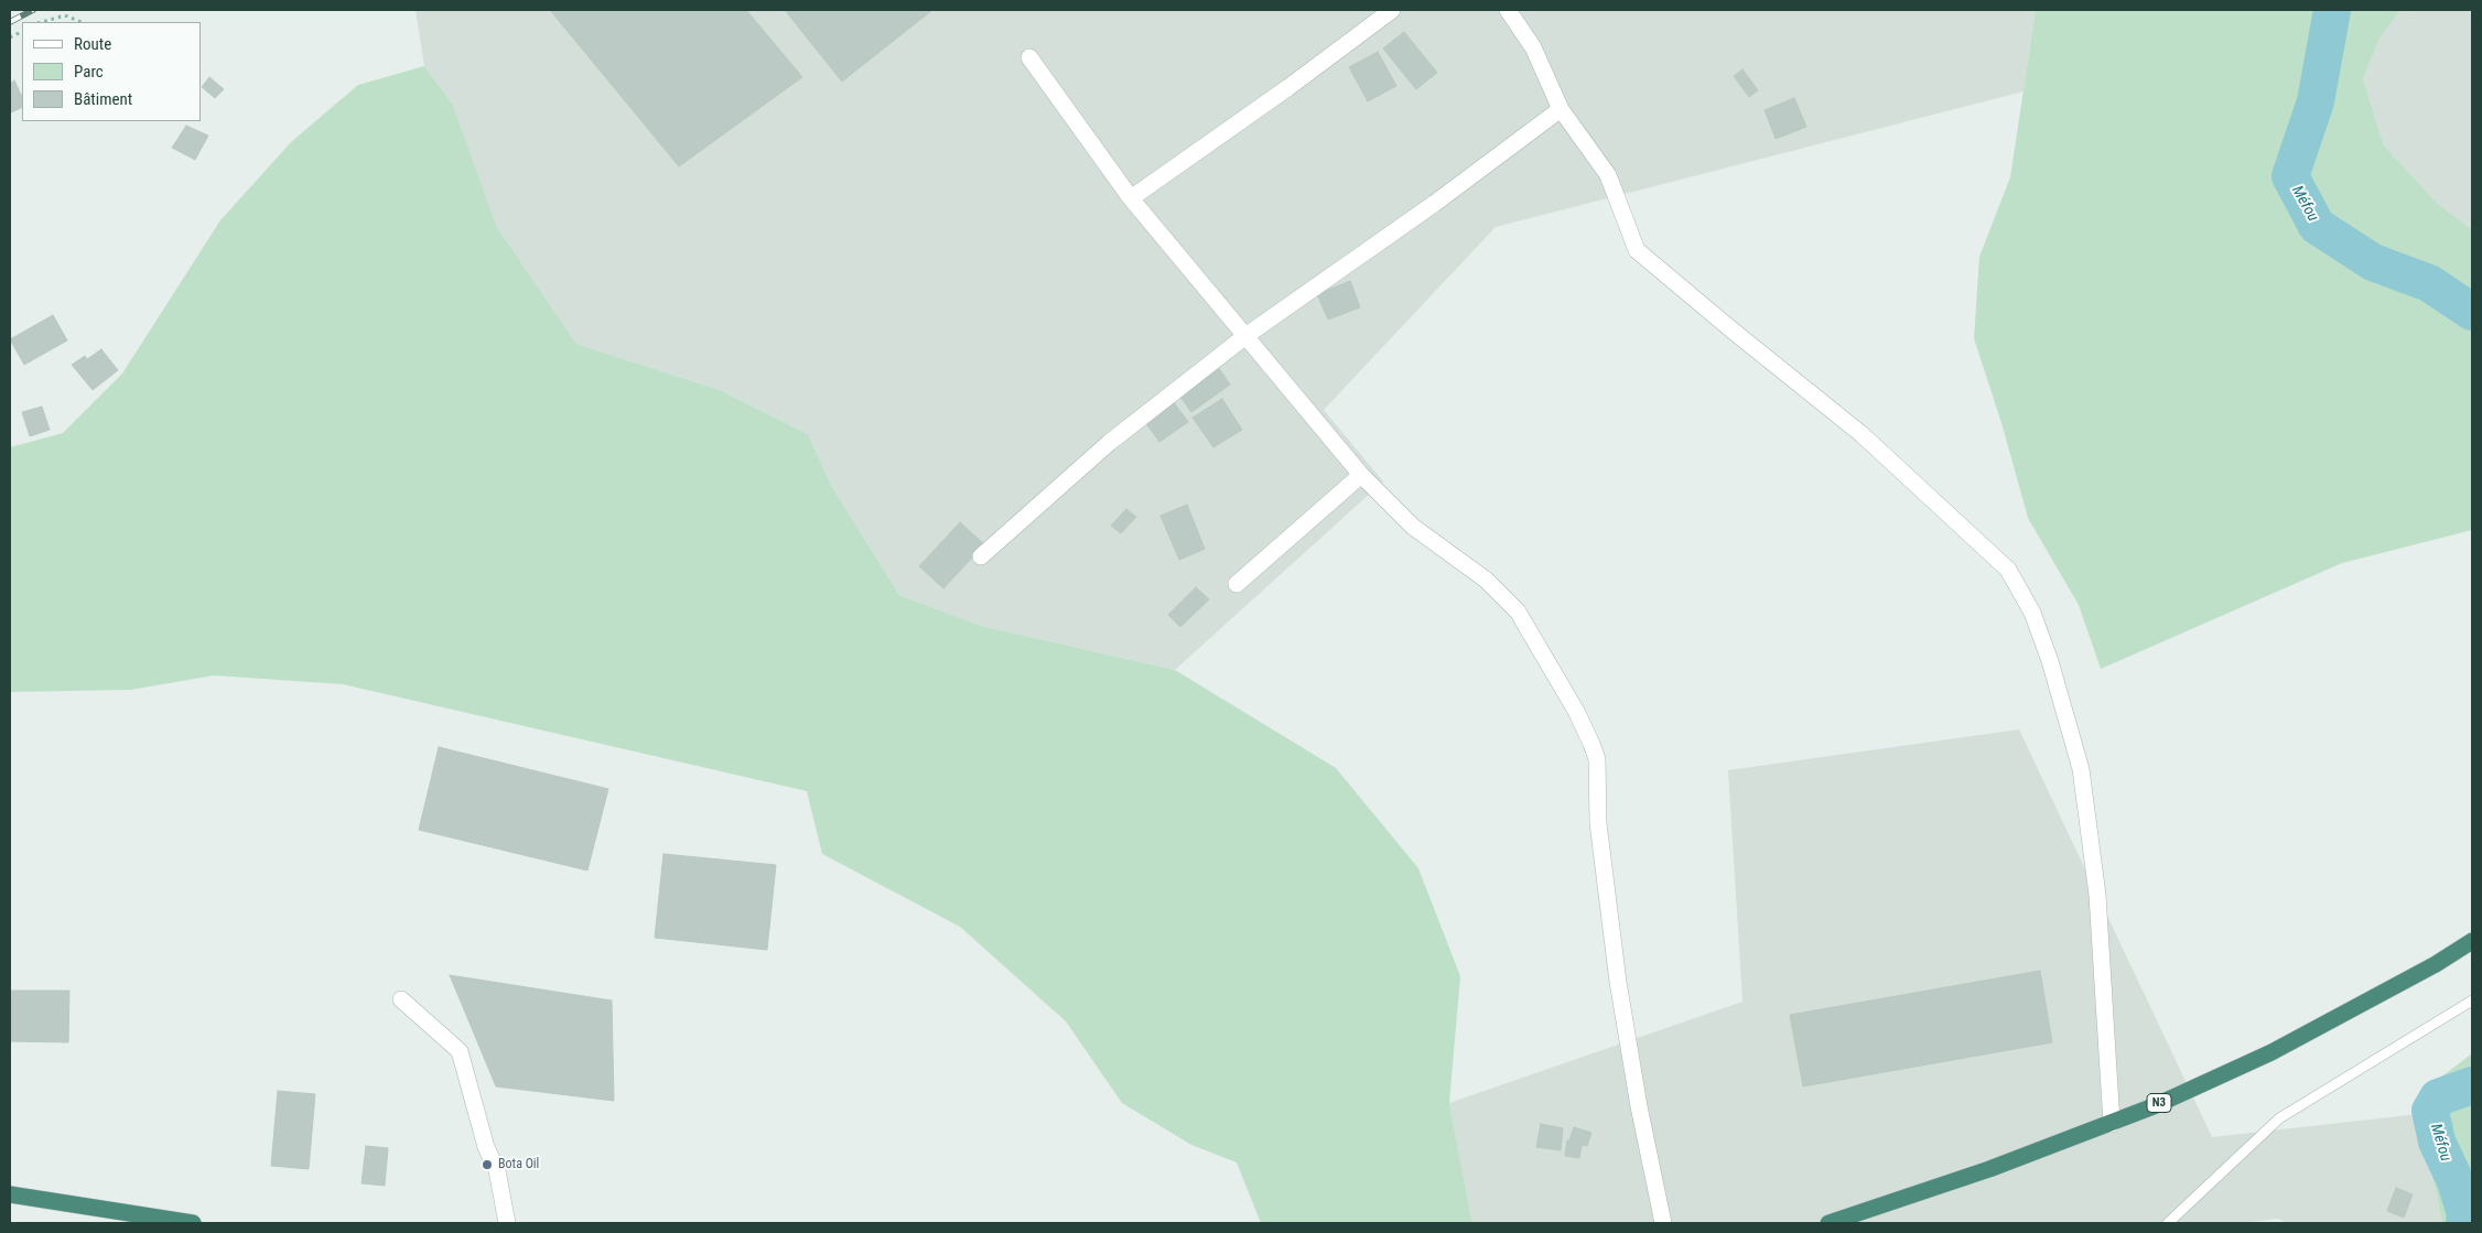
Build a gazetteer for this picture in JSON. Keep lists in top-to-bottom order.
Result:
{
  "streets": {
    "highway": ["N3"]
  },
  "water": ["Méfou"],
  "places": ["Bota Oil"],
  "legend": ["Route", "Parc", "Bâtiment"]
}
